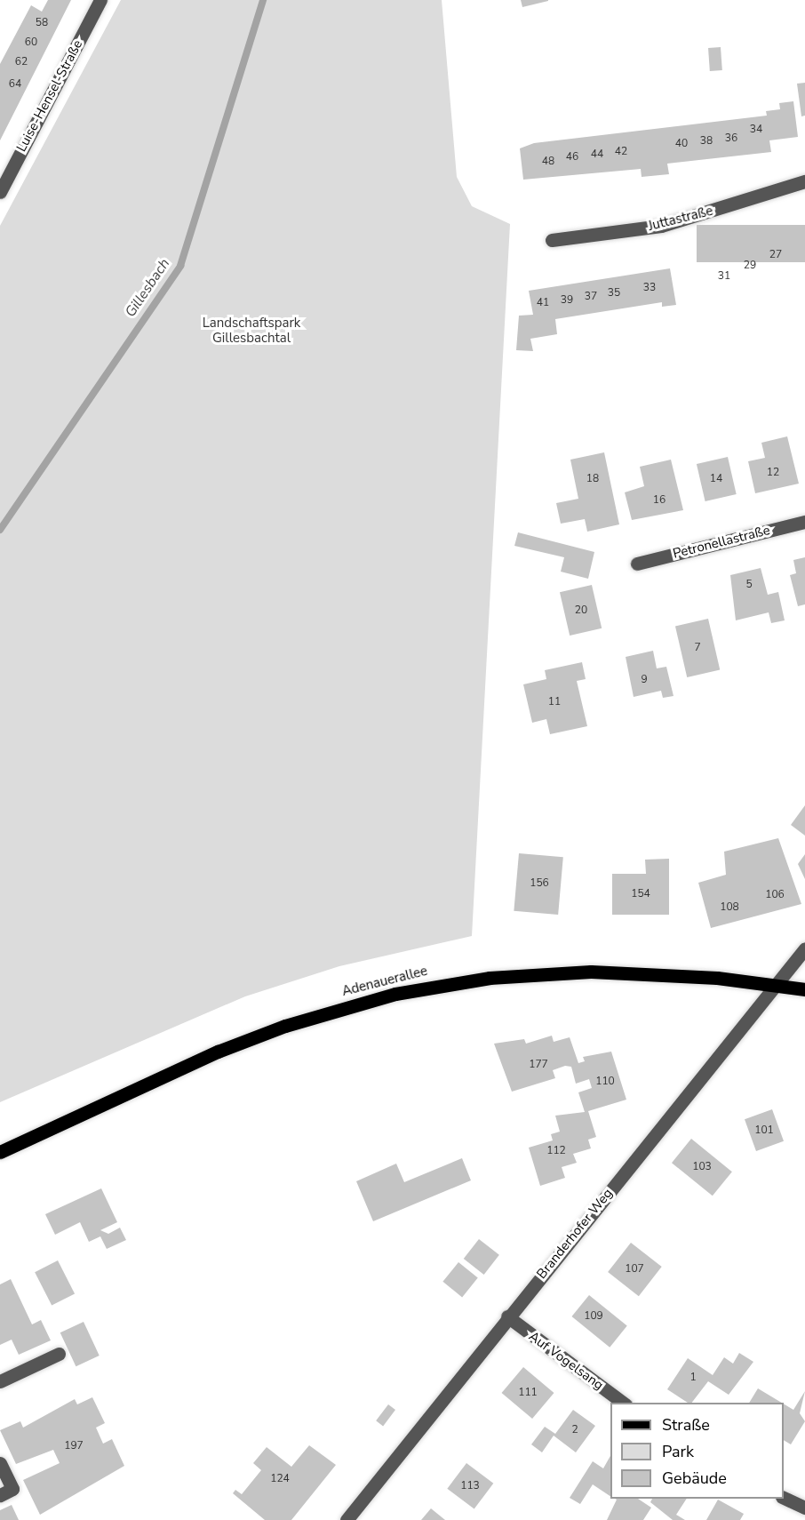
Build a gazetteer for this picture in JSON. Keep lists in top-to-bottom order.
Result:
{
  "streets": {
    "main road": ["Adenauerallee"],
    "street": [
      "Luise-Hensel-Straße",
      "Juttastraße",
      "Petronellastraße",
      "Branderhofer Weg",
      "Auf Vogelsang"
    ]
  },
  "crossings": [
    ["Adenauerallee", "Branderhofer Weg"],
    ["Branderhofer Weg", "Auf Vogelsang"]
  ],
  "water": ["Gillesbach"],
  "parks": ["Landschaftspark Gillesbachtal"],
  "house_numbers": [
    "58",
    "60",
    "62",
    "64",
    "34",
    "36",
    "38",
    "40",
    "42",
    "44",
    "46",
    "48",
    "27",
    "29",
    "31",
    "33",
    "35",
    "37",
    "39",
    "41",
    "12",
    "18",
    "14",
    "16",
    "5",
    "20",
    "7",
    "9",
    "11",
    "156",
    "154",
    "106",
    "108",
    "177",
    "110",
    "101",
    "112",
    "103",
    "107",
    "109",
    "1",
    "111",
    "2",
    "197",
    "124",
    "113"
  ],
  "legend": ["Straße", "Park", "Gebäude"]
}
